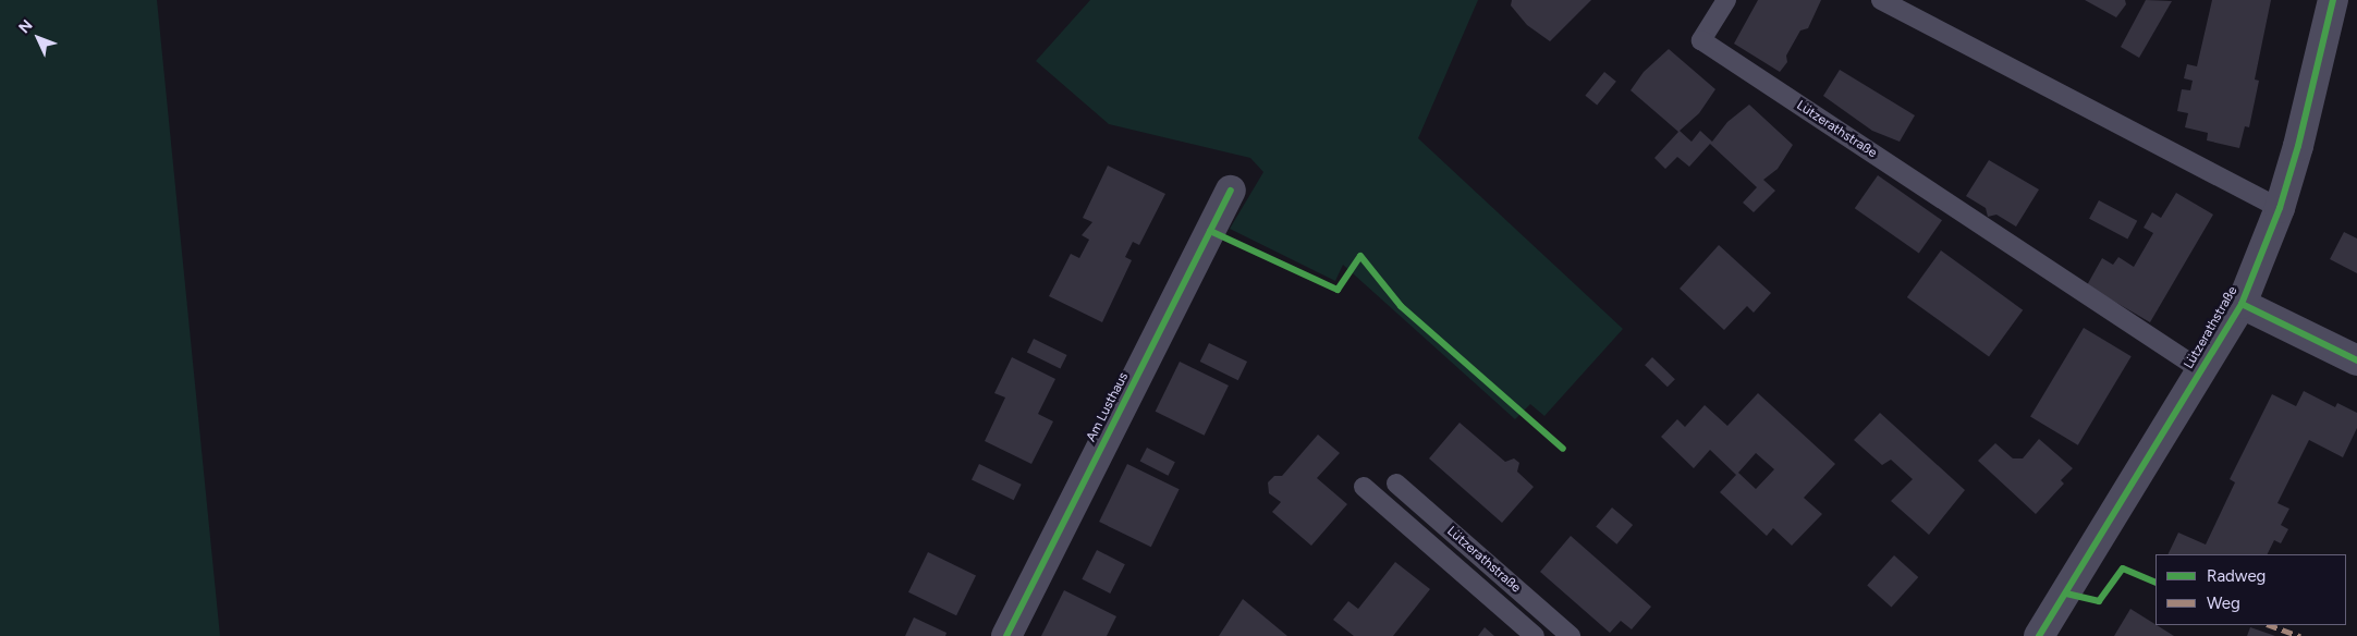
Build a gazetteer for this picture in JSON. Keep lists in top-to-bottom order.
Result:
{
  "streets": {
    "street": ["Lützerathstraße", "Am Lusthaus"]
  },
  "legend": ["Radweg", "Weg"],
  "north": "top left"
}
